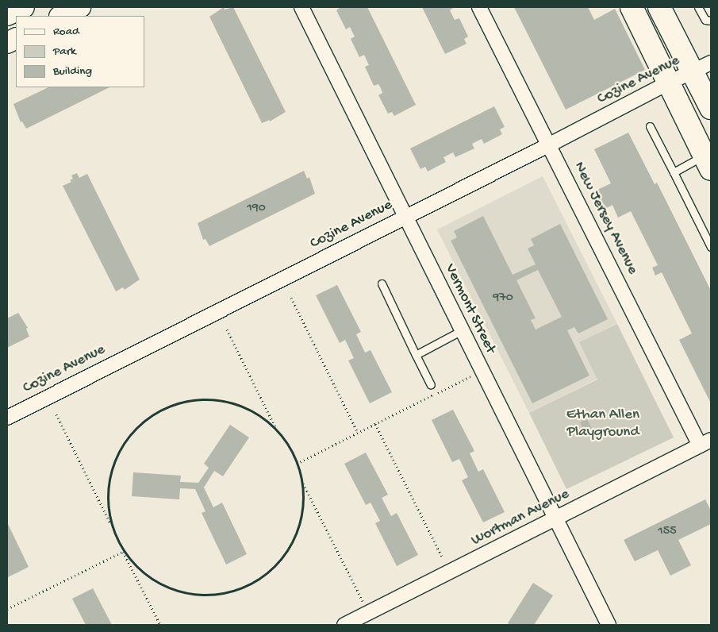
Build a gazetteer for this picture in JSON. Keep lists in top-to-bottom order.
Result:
{
  "streets": {
    "street": [
      "Cozine Avenue",
      "New Jersey Avenue",
      "Vermont Street",
      "Wortman Avenue"
    ]
  },
  "crossings": [
    ["Cozine Avenue", "New Jersey Avenue"],
    ["Cozine Avenue", "Vermont Street"],
    ["New Jersey Avenue", "Wortman Avenue"],
    ["Vermont Street", "Wortman Avenue"]
  ],
  "parks": ["Ethan Allen Playground"],
  "house_numbers": ["190", "970", "155"],
  "legend": ["Road", "Park", "Building"]
}
